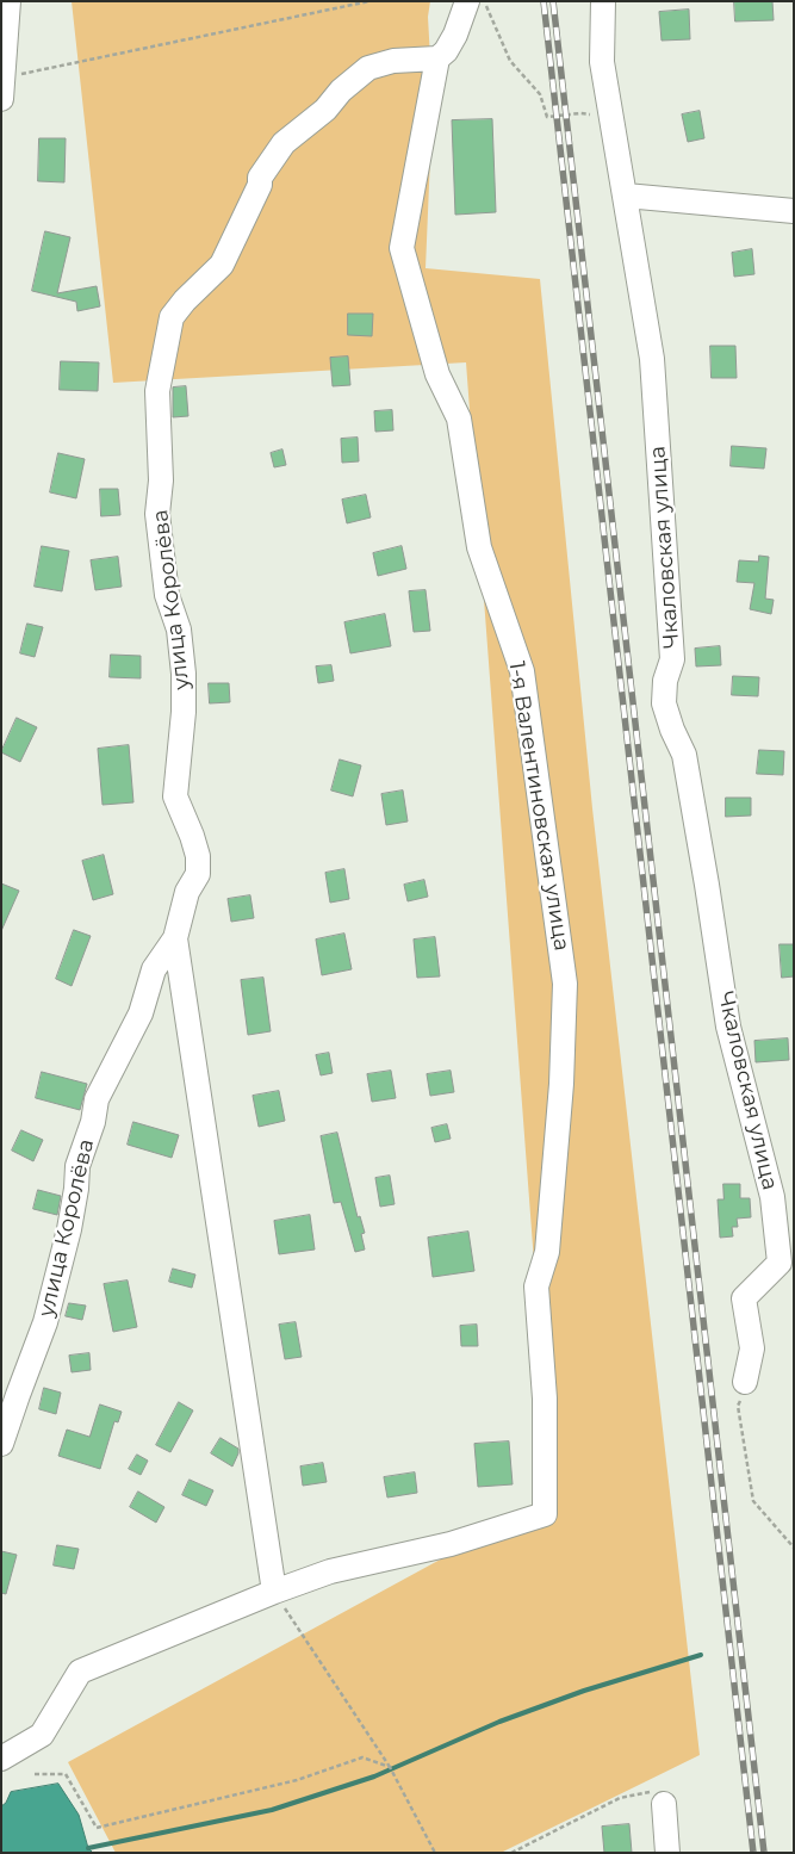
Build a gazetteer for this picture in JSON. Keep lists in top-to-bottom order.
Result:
{
  "streets": {
    "street": ["Чкаловская улица", "улица Королёва", "1-я Валентиновская улица"]
  },
  "crossings": [
    ["улица Королёва", "1-я Валентиновская улица"]
  ]
}
